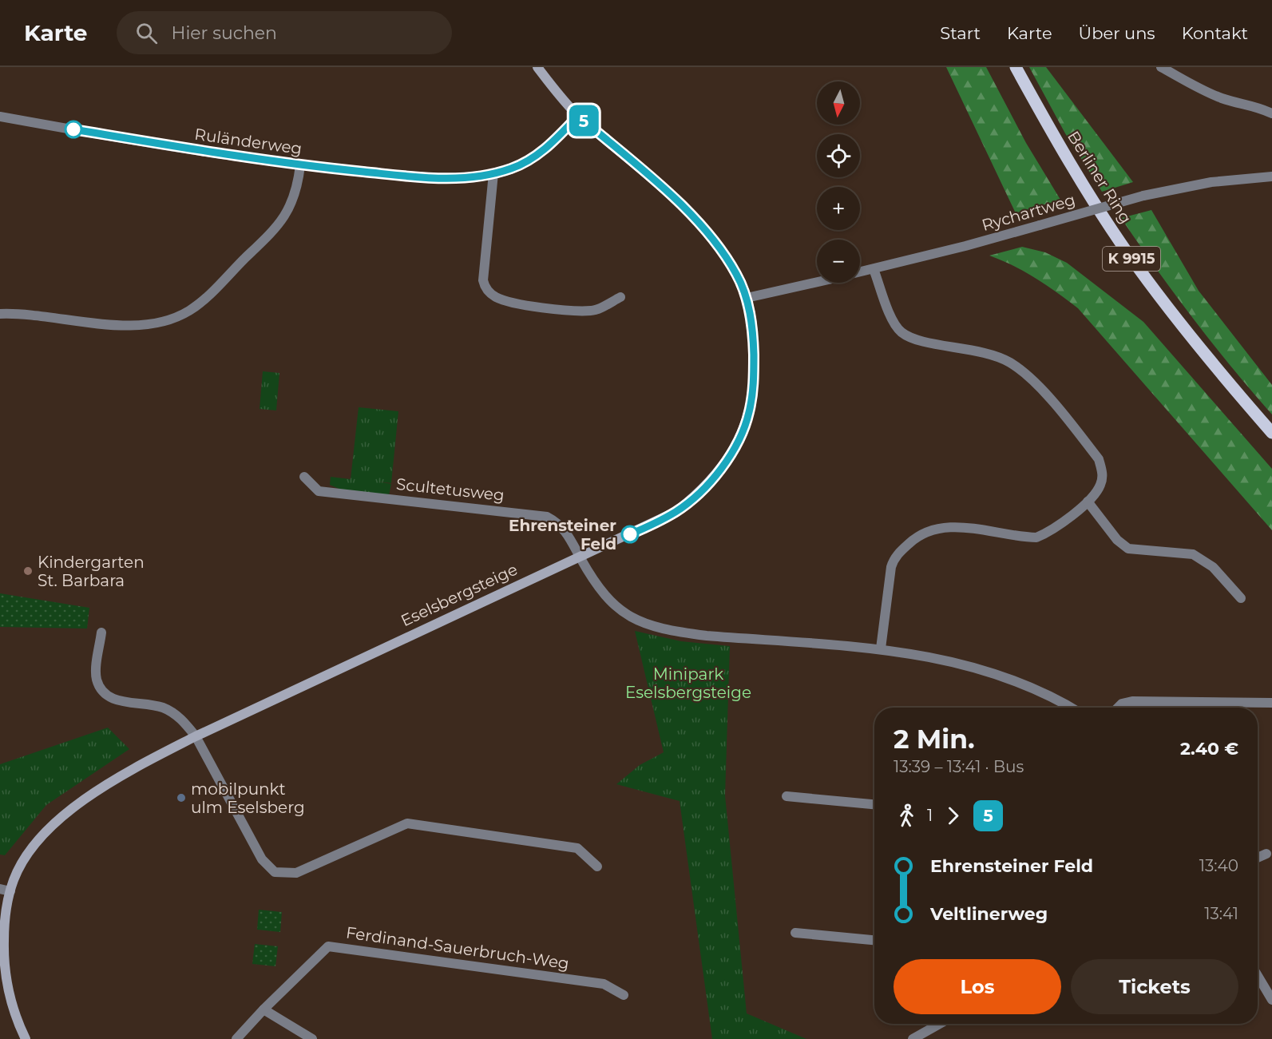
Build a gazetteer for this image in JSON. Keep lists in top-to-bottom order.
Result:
{
  "streets": {
    "main road": ["Berliner Ring", "K 9915"],
    "street": [
      "Ruländerweg",
      "Rychartweg",
      "Scultetusweg",
      "Eselsbergsteige",
      "Ferdinand-Sauerbruch-Weg"
    ]
  },
  "crossings": [
    ["Ruländerweg", "Eselsbergsteige"],
    ["Rychartweg", "Eselsbergsteige"],
    ["Scultetusweg", "Eselsbergsteige"]
  ],
  "parks": ["Minipark Eselsbergsteige"],
  "places": ["Ehrensteiner Feld", "Kindergarten St. Barbara", "mobilpunkt ulm Eselsberg"],
  "lines": ["bus line 5"],
  "north": "bottom",
  "page": {
    "header": "Karte",
    "search": "Hier suchen",
    "nav": [
      "Start",
      "Karte",
      "Über uns",
      "Kontakt"
    ],
    "on_map": "5",
    "map_buttons": ["+", "−"],
    "heading": ["2 Min.", "13:39 – 13:41 · Bus", "2.40 €"],
    "legs": ["1", "5"],
    "list": [
      {
        "name": "Ehrensteiner Feld",
        "value": "13:40"
      },
      {
        "name": "Veltlinerweg",
        "value": "13:41"
      }
    ],
    "buttons": ["Los", "Tickets"]
  }
}
